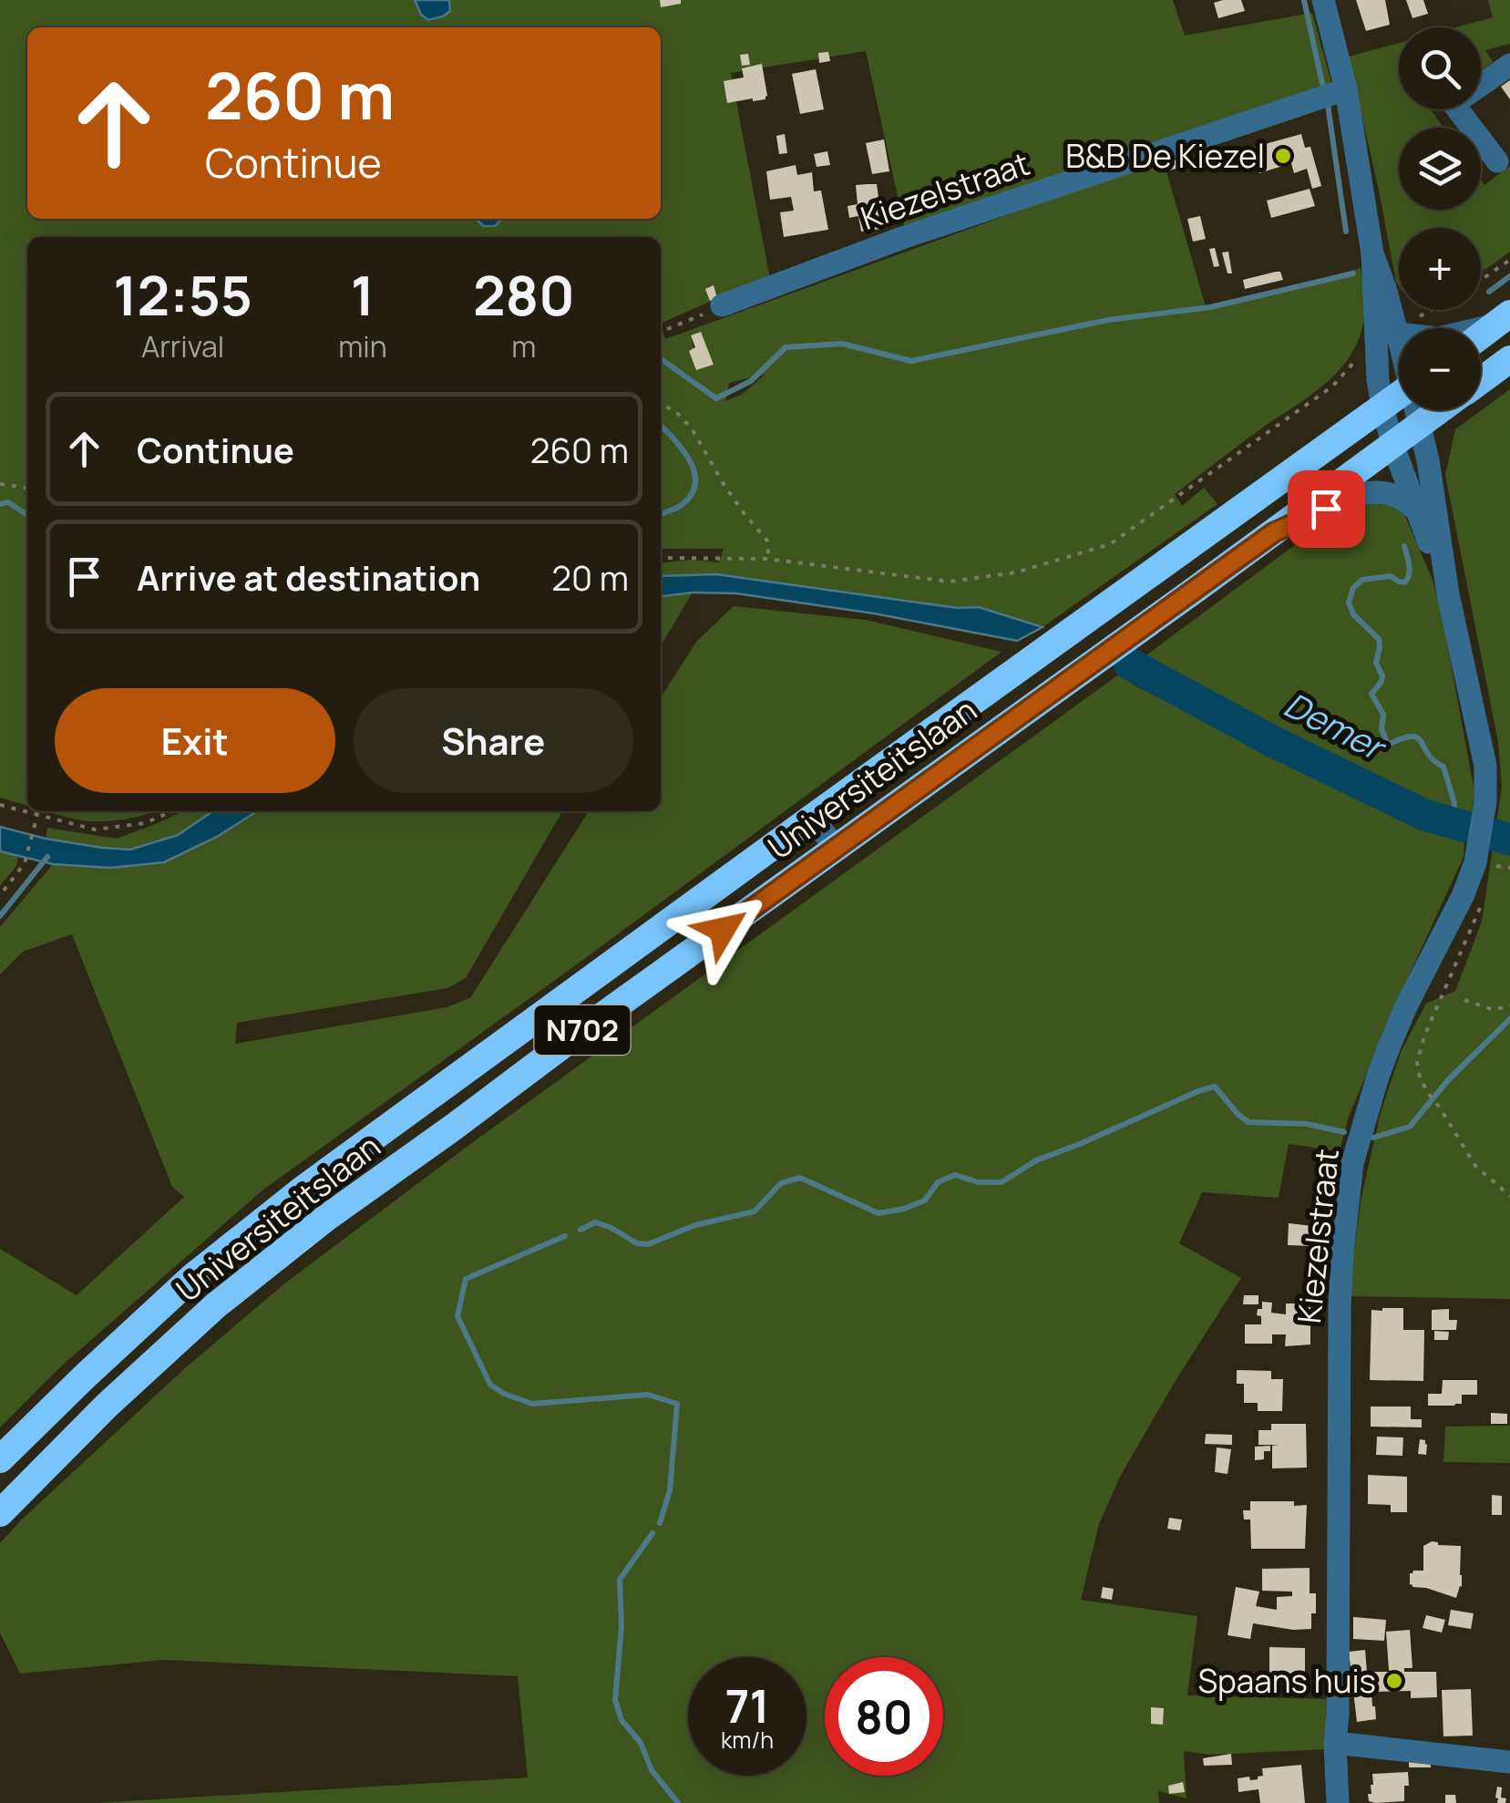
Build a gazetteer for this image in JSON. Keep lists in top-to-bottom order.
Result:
{
  "streets": {
    "highway": ["Universiteitslaan", "N702"],
    "street": ["Kiezelstraat"]
  },
  "crossings": [
    ["Kiezelstraat", "Universiteitslaan"]
  ],
  "water": ["Demer"],
  "places": ["B&B De Kiezel", "Spaans huis"],
  "page": {
    "map_buttons": ["+", "−"],
    "turn": ["260 m", "Continue"],
    "eta": [
      "12:55",
      "Arrival",
      "1",
      "min",
      "280",
      "m"
    ],
    "list": [
      {
        "name": "Continue",
        "value": "260 m"
      },
      {
        "name": "Arrive at destination",
        "value": "20 m"
      }
    ],
    "buttons": ["Exit", "Share"],
    "speed": "71 km/h",
    "limit": "80"
  }
}
